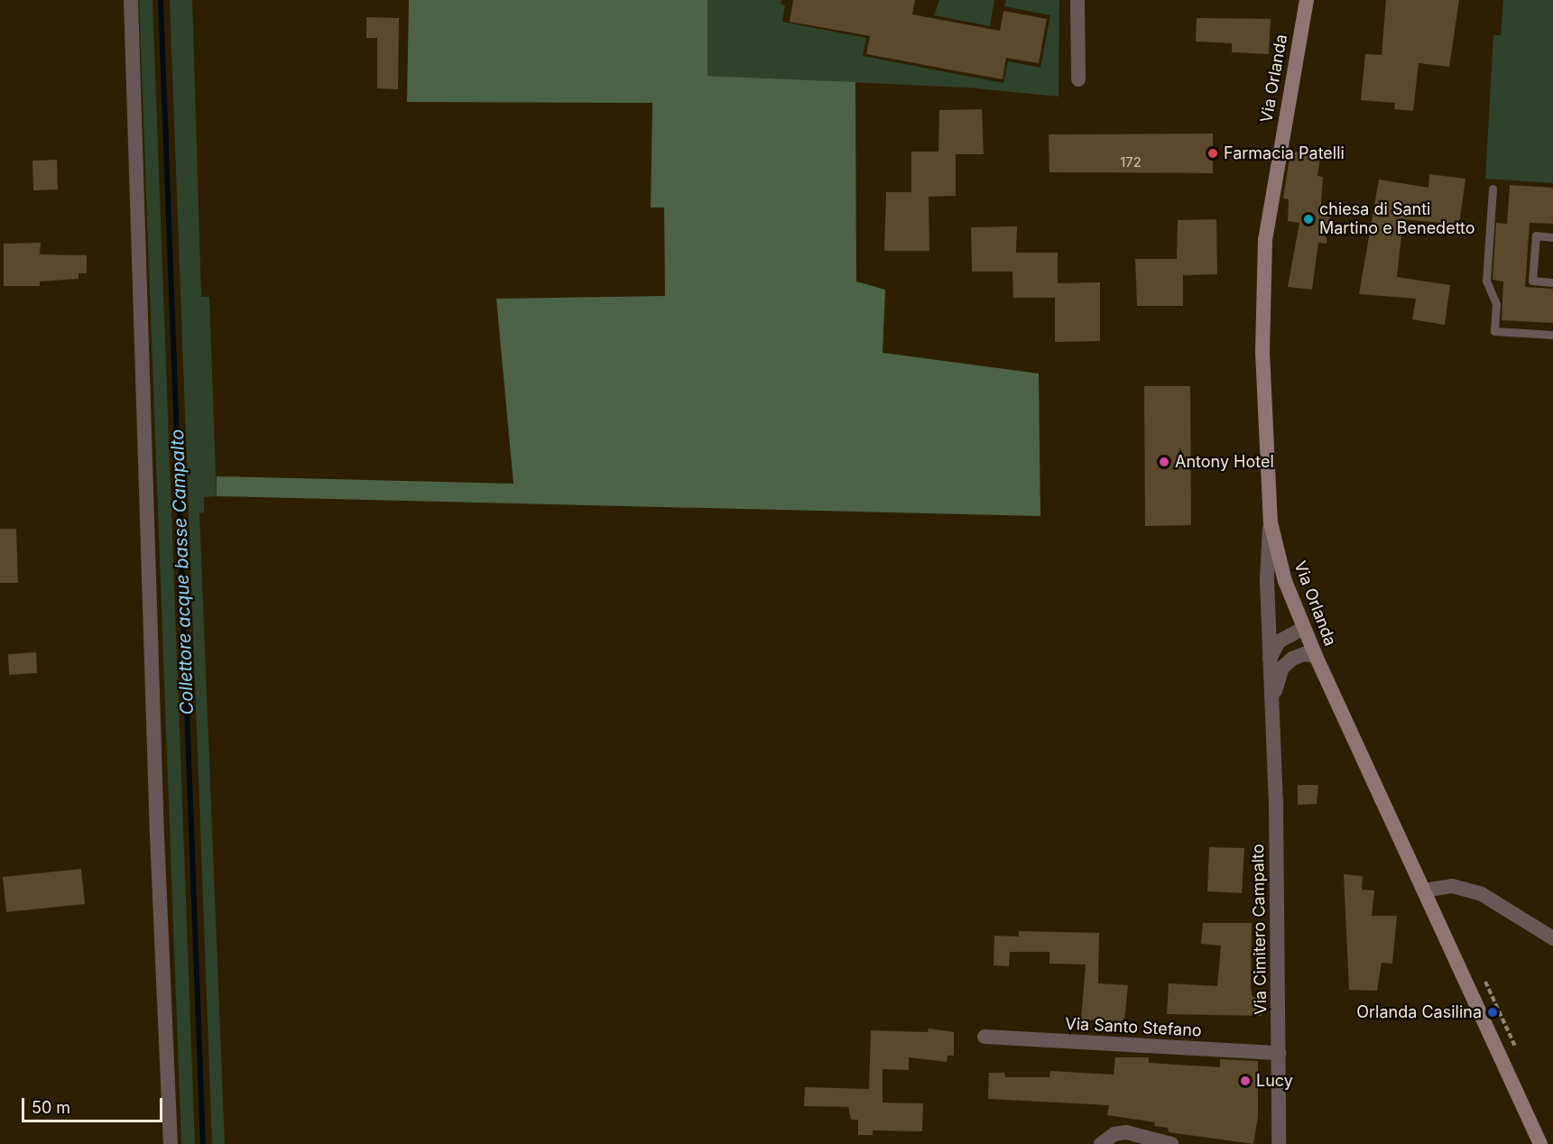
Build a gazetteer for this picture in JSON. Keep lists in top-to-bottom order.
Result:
{
  "streets": {
    "main road": ["Via Orlanda"],
    "street": ["Via Cimitero Campalto", "Via Santo Stefano"]
  },
  "crossings": [
    ["Via Orlanda", "Via Cimitero Campalto"],
    ["Via Cimitero Campalto", "Via Santo Stefano"]
  ],
  "water": ["Collettore acque basse Campalto"],
  "places": [
    "Farmacia Patelli",
    "chiesa di Santi Martino e Benedetto",
    "Antony Hotel",
    "Orlanda Casilina",
    "Lucy"
  ],
  "house_numbers": ["172"],
  "scale_bar": "50 m"
}
